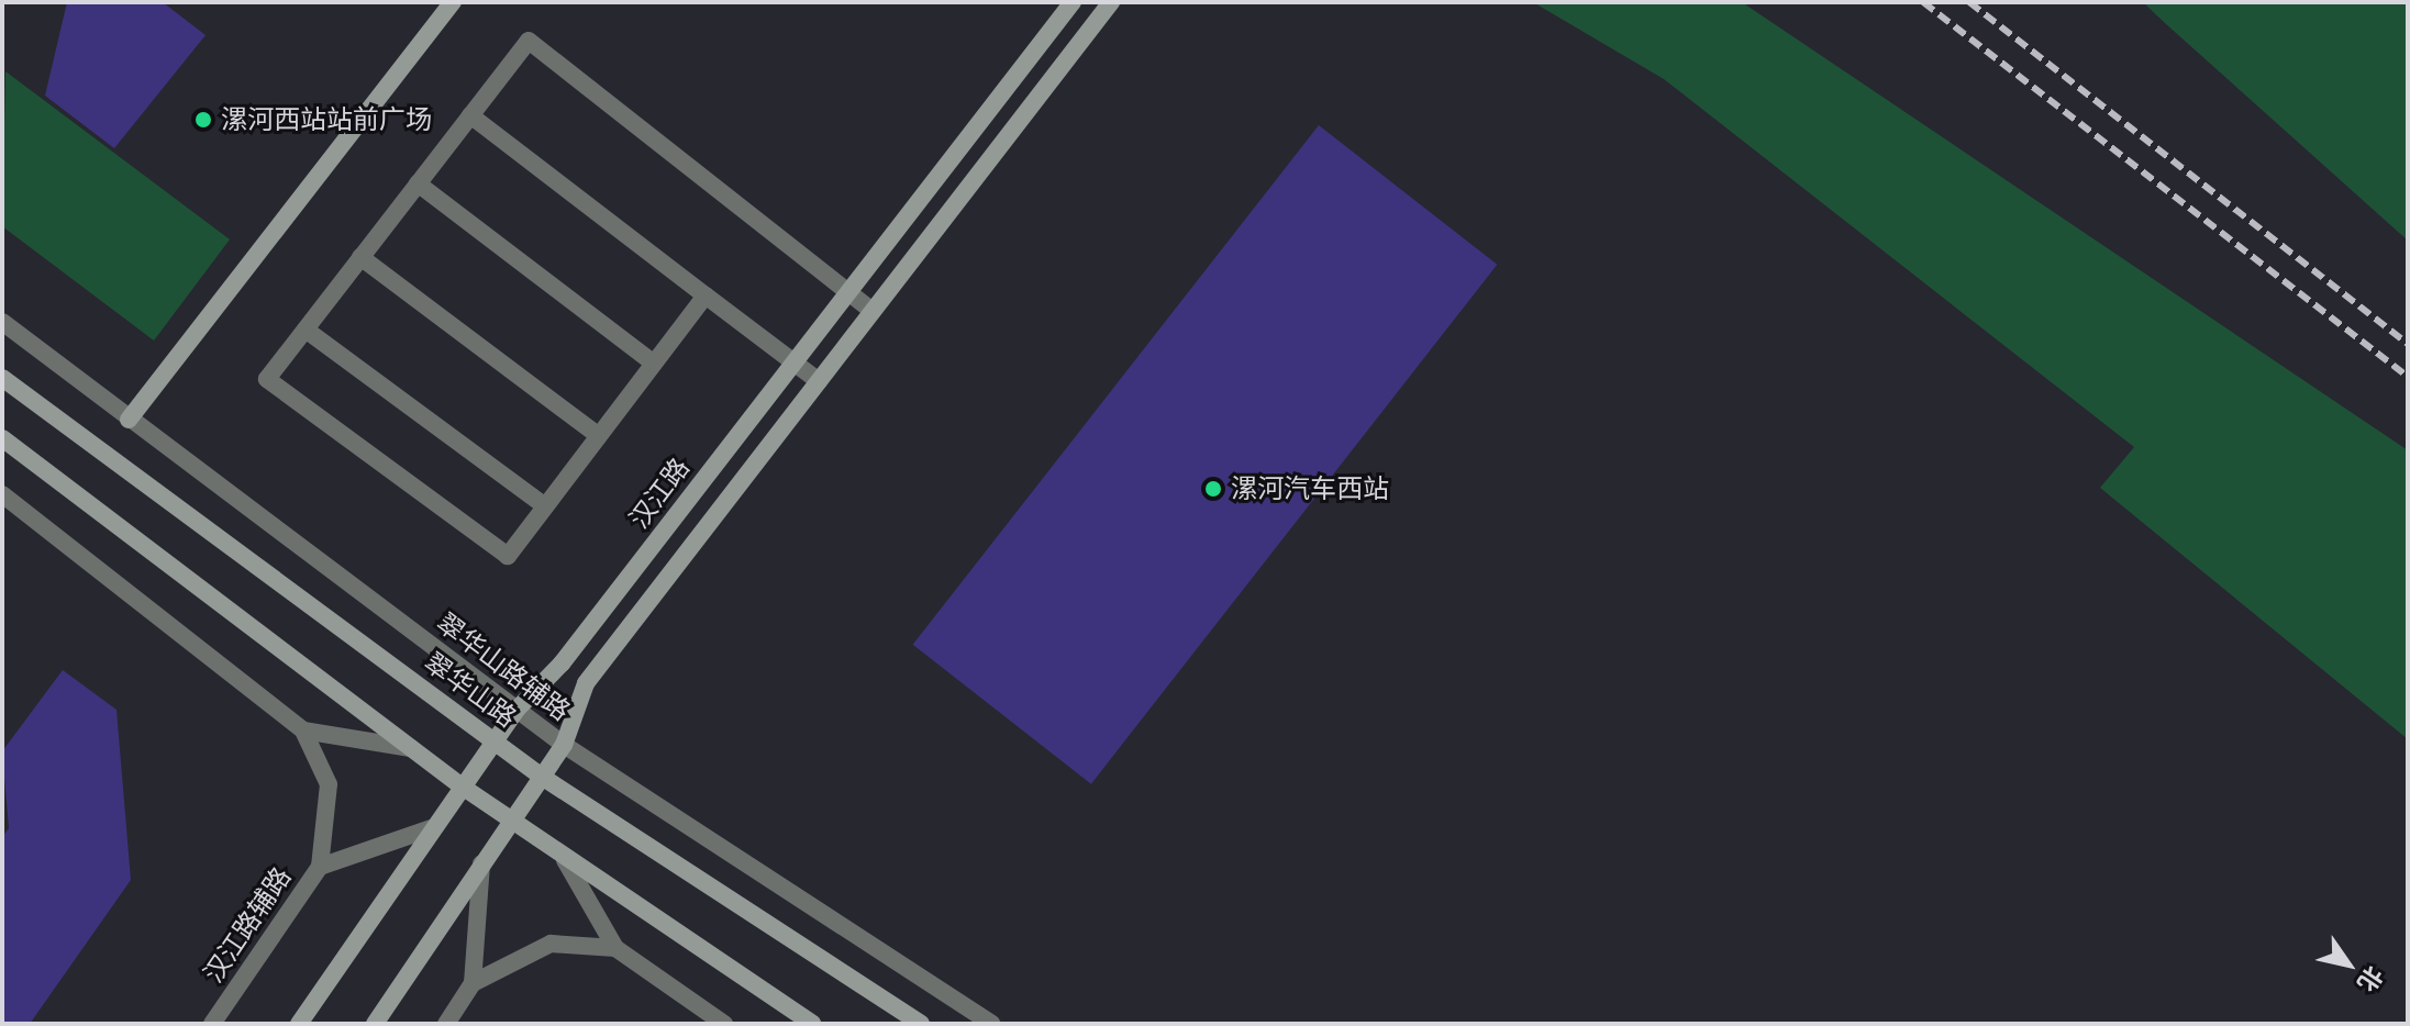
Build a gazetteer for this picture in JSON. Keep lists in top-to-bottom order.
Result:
{
  "streets": {
    "street": [
      "汉江路",
      "翠华山路辅路",
      "翠华山路",
      "汉江路辅路"
    ]
  },
  "crossings": [
    ["汉江路", "翠华山路辅路"],
    ["汉江路", "翠华山路"],
    ["汉江路", "汉江路辅路"]
  ],
  "places": ["漯河西站站前广场", "漯河汽车西站"],
  "north": "bottom right"
}
